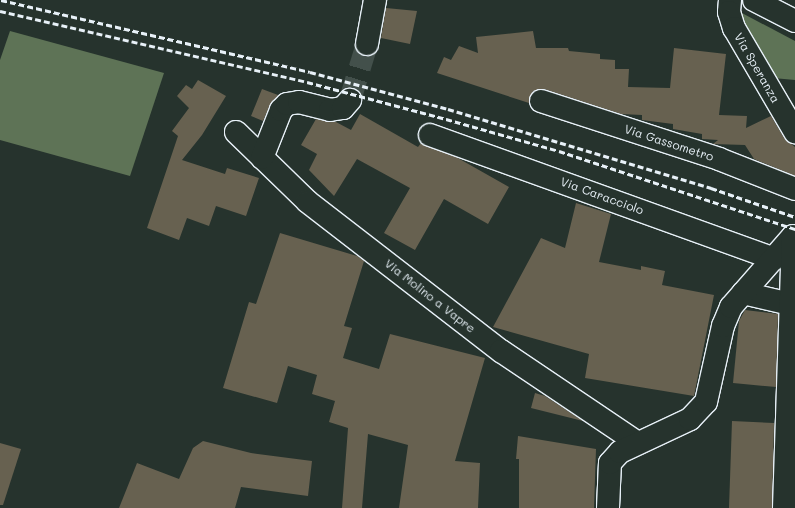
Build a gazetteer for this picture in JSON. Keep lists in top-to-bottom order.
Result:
{
  "streets": {
    "street": [
      "Via Speranza",
      "Via Gassometro",
      "Via Caracciolo",
      "Via Molino a Vapre"
    ]
  }
}
